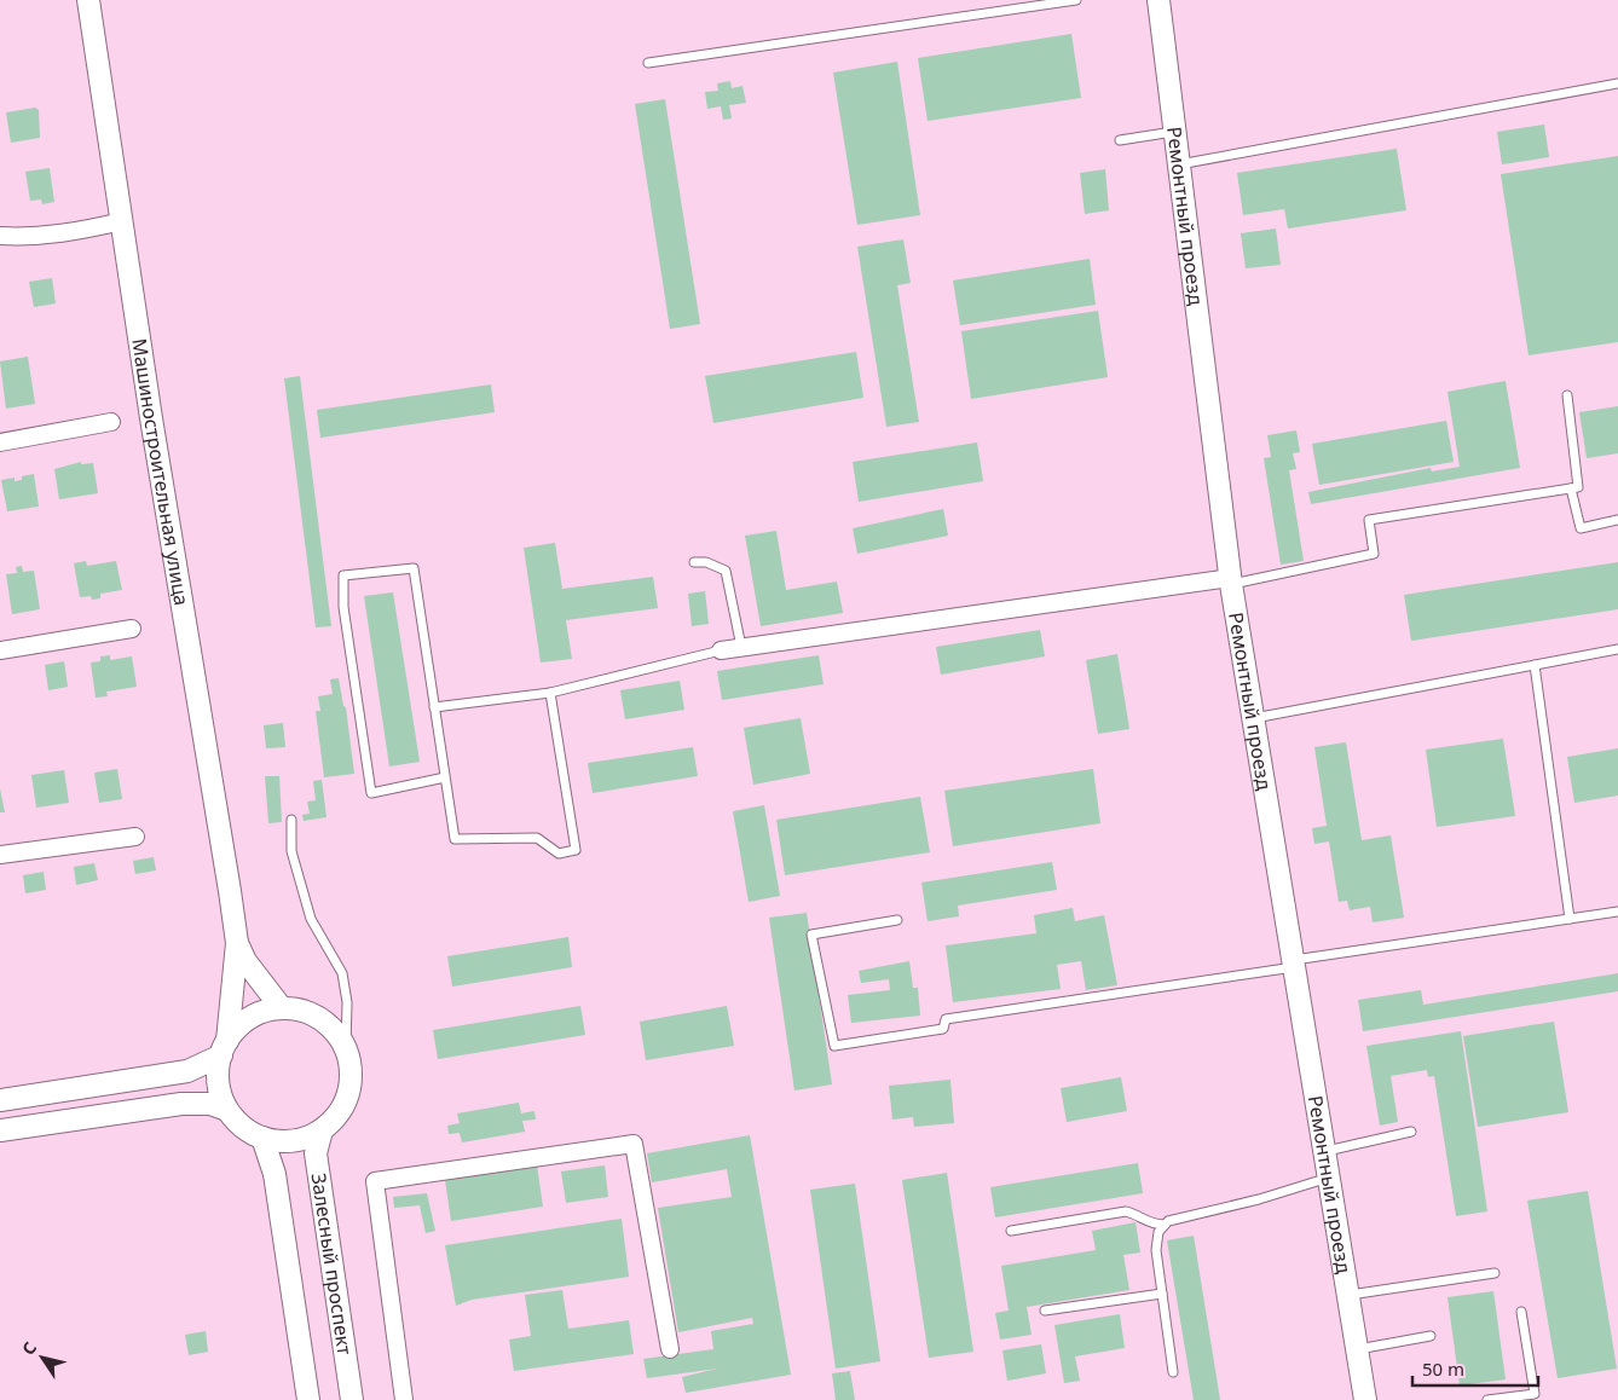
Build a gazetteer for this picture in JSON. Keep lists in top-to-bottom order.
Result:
{
  "streets": {
    "street": ["Ремонтный проезд", "Машиностроительная улица", "Залесный проспект"]
  },
  "crossings": [
    ["Машиностроительная улица", "Залесный проспект"]
  ],
  "scale_bar": "50 m",
  "north": "top left"
}
